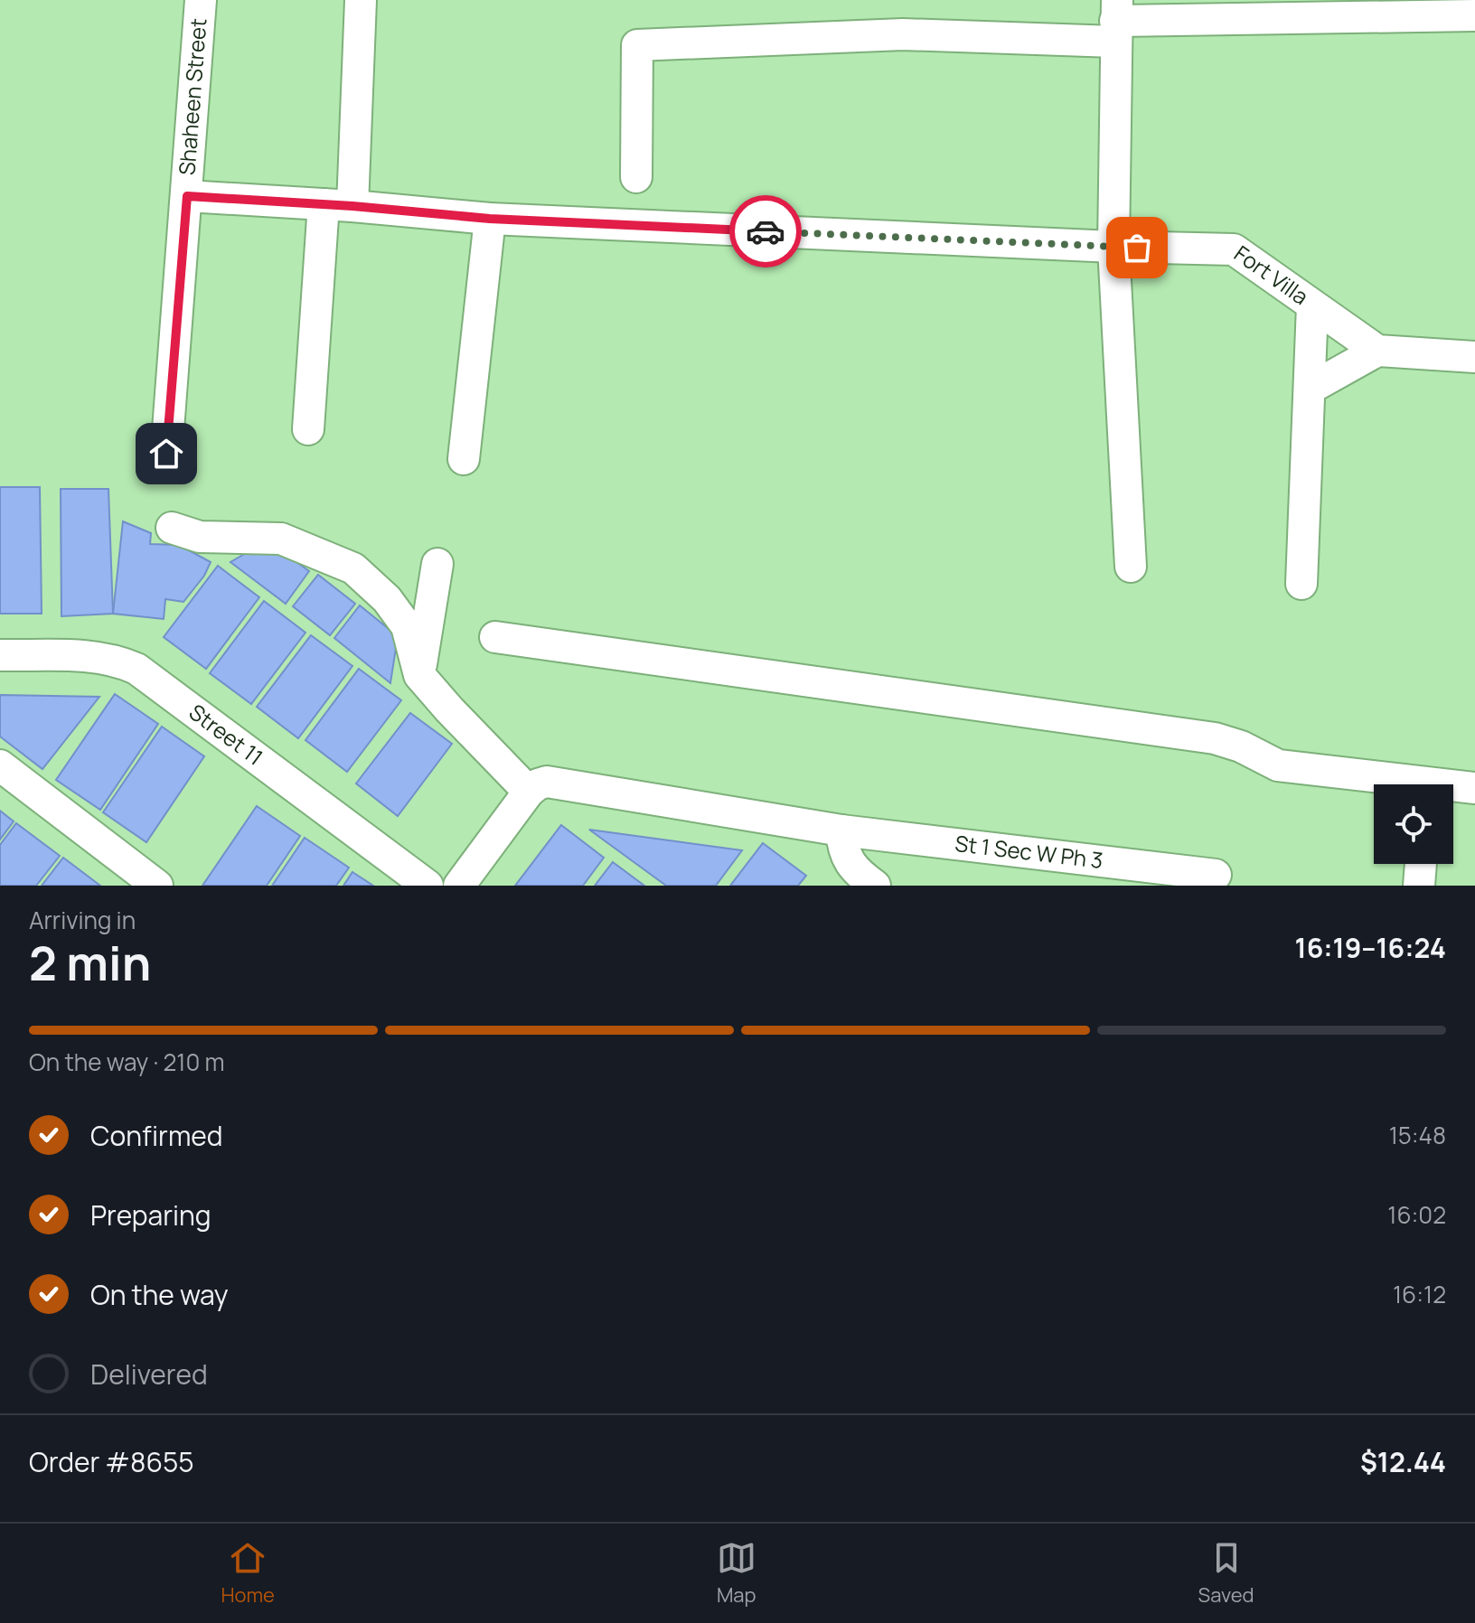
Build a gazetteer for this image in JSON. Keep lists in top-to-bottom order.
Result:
{
  "streets": {
    "street": [
      "Shaheen Street",
      "Fort Villa",
      "Street 11",
      "St 1 Sec W Ph 3"
    ]
  },
  "crossings": [
    ["Shaheen Street", "Fort Villa"]
  ],
  "page": {
    "heading": ["2 min", "Arriving in", "16:19–16:24"],
    "panel": ["Order #8655", "$12.44"],
    "bar": "On the way · 210 m",
    "list": [
      ["Confirmed", "15:48"],
      ["Preparing", "16:02"],
      ["On the way", "16:12"],
      "Delivered"
    ],
    "tabs": ["Home", "Map", "Saved"]
  }
}
